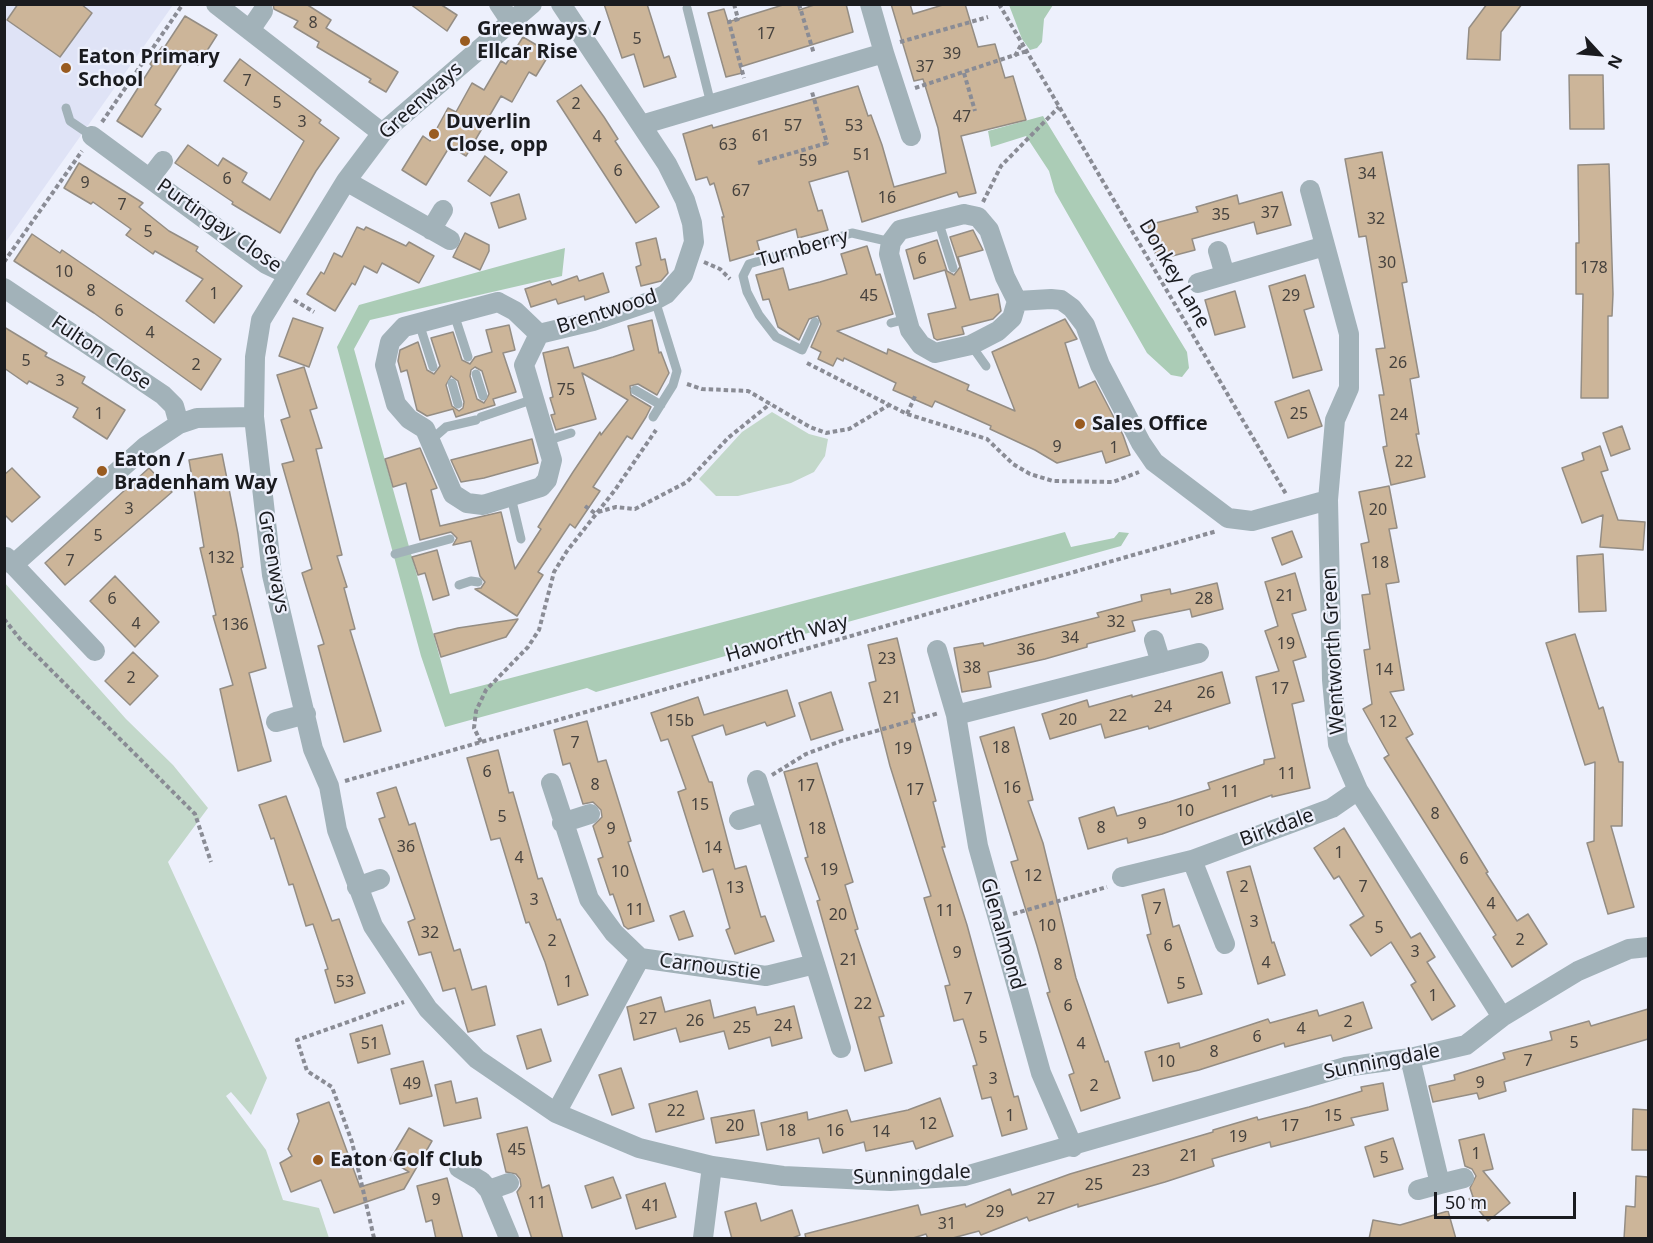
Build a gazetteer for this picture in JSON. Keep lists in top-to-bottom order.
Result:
{
  "streets": {
    "street": [
      "Greenways",
      "Purtingay Close",
      "Brentwood",
      "Fulton Close",
      "Wentworth Green",
      "Birkdale",
      "Glenalmond",
      "Carnoustie",
      "Sunningdale"
    ],
    "lane": ["Turnberry"],
    "path": ["Donkey Lane", "Haworth Way"]
  },
  "crossings": [
    ["Greenways", "Purtingay Close"],
    ["Greenways", "Haworth Way"],
    ["Greenways", "Sunningdale"],
    ["Haworth Way", "Sunningdale"],
    ["Wentworth Green", "Birkdale"],
    ["Wentworth Green", "Sunningdale"],
    ["Glenalmond", "Sunningdale"],
    ["Carnoustie", "Sunningdale"]
  ],
  "places": [
    "Greenways / Ellcar Rise",
    "Eaton Primary School",
    "Duverlin Close, opp",
    "Sales Office",
    "Eaton / Bradenham Way",
    "Eaton Golf Club"
  ],
  "house_numbers": [
    "8",
    "17",
    "5",
    "39",
    "37",
    "7",
    "5",
    "2",
    "47",
    "3",
    "57",
    "53",
    "61",
    "4",
    "63",
    "51",
    "59",
    "6",
    "34",
    "6",
    "9",
    "67",
    "16",
    "7",
    "37",
    "35",
    "32",
    "5",
    "6",
    "30",
    "178",
    "10",
    "8",
    "1",
    "45",
    "29",
    "6",
    "4",
    "5",
    "26",
    "2",
    "3",
    "75",
    "1",
    "25",
    "24",
    "9",
    "1",
    "22",
    "3",
    "20",
    "5",
    "132",
    "7",
    "18",
    "21",
    "6",
    "28",
    "32",
    "4",
    "136",
    "34",
    "19",
    "36",
    "23",
    "38",
    "14",
    "2",
    "17",
    "26",
    "21",
    "24",
    "22",
    "20",
    "15b",
    "12",
    "7",
    "18",
    "19",
    "6",
    "11",
    "8",
    "17",
    "16",
    "17",
    "11",
    "15",
    "10",
    "8",
    "5",
    "9",
    "8",
    "9",
    "18",
    "36",
    "14",
    "1",
    "4",
    "6",
    "19",
    "10",
    "12",
    "2",
    "7",
    "13",
    "3",
    "4",
    "7",
    "11",
    "11",
    "20",
    "3",
    "10",
    "5",
    "32",
    "2",
    "2",
    "6",
    "3",
    "9",
    "21",
    "4",
    "8",
    "53",
    "1",
    "5",
    "1",
    "7",
    "22",
    "6",
    "27",
    "26",
    "2",
    "24",
    "25",
    "4",
    "6",
    "5",
    "5",
    "51",
    "4",
    "8",
    "7",
    "10",
    "3",
    "9",
    "49",
    "2",
    "22",
    "1",
    "15",
    "12",
    "20",
    "17",
    "18",
    "16",
    "14",
    "19",
    "45",
    "1",
    "21",
    "5",
    "23",
    "25",
    "27",
    "9",
    "11",
    "41",
    "29",
    "31"
  ],
  "scale_bar": "50 m",
  "north": "bottom right"
}
